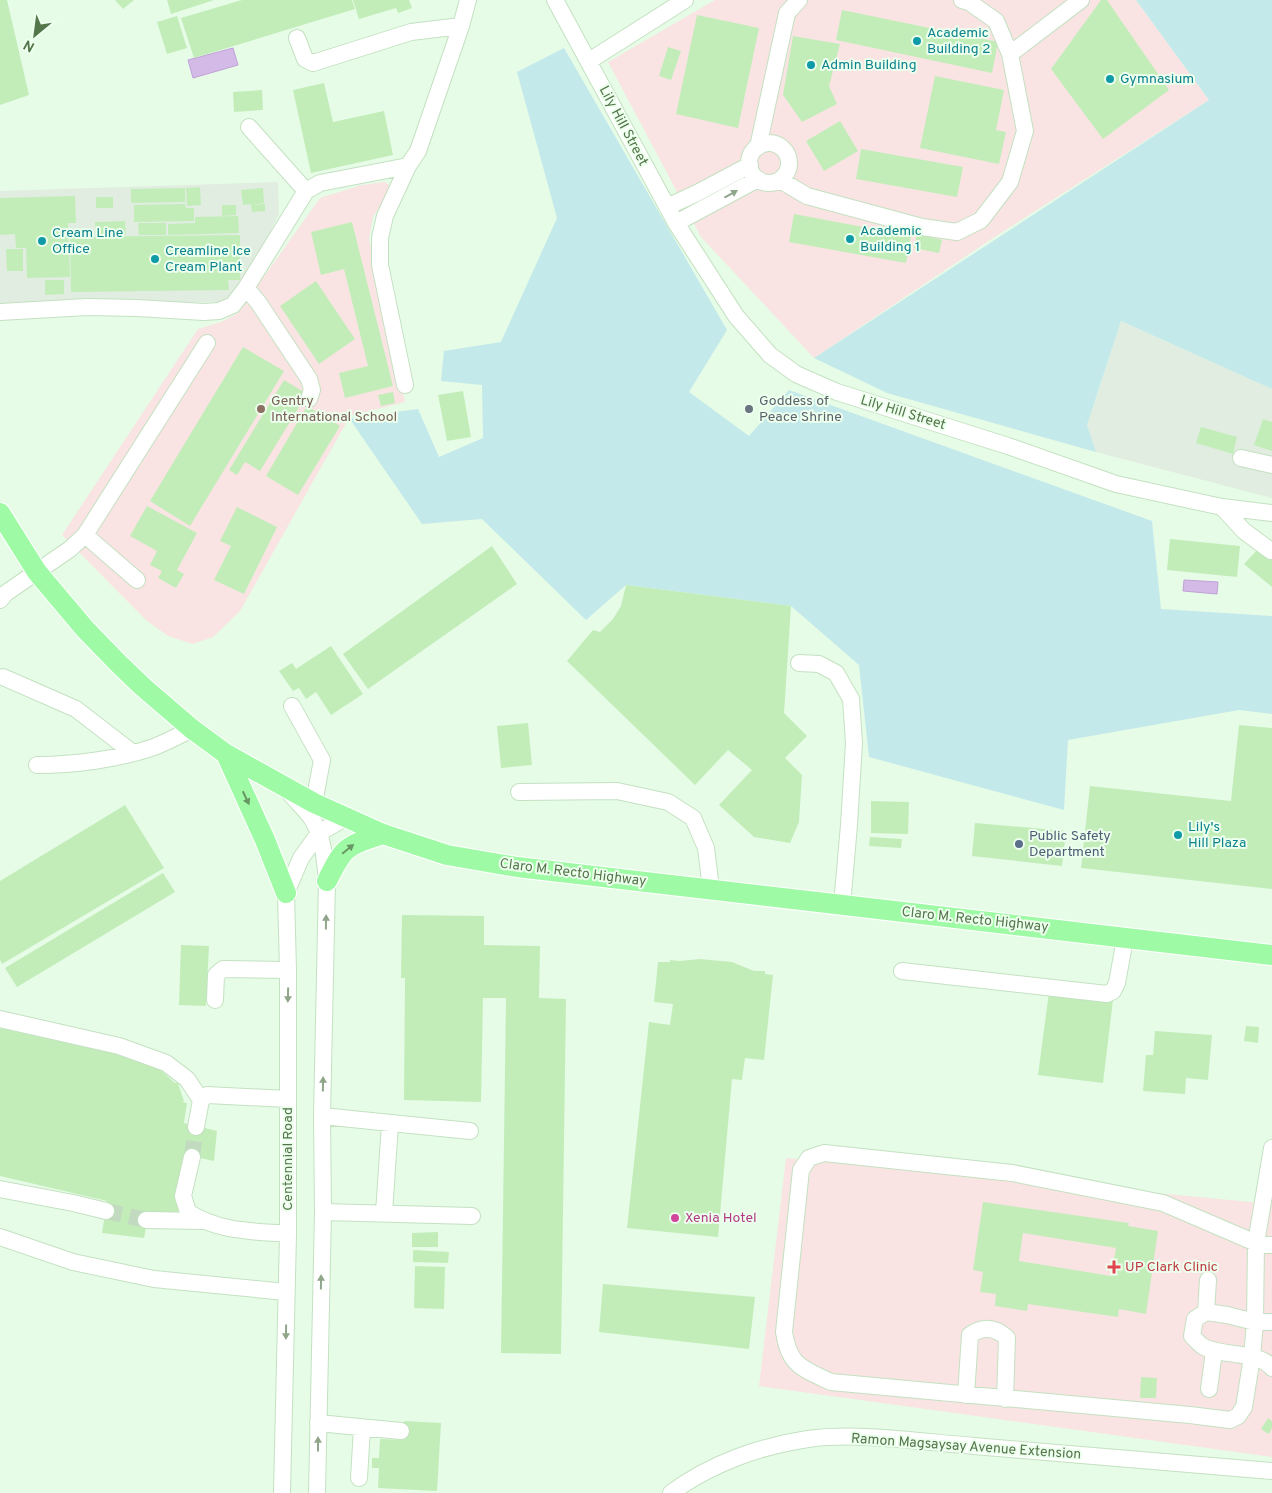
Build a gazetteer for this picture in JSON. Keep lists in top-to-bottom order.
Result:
{
  "streets": {
    "main road": ["Claro M. Recto Highway"],
    "street": ["Lily Hill Street", "Centennial Road", "Ramon Magsaysay Avenue Extension"]
  },
  "crossings": [
    ["Claro M. Recto Highway", "Centennial Road"]
  ],
  "places": {
    "other": [
      "Academic Building 2",
      "Admin Building",
      "Gymnasium",
      "Academic Building 1",
      "Cream Line Office",
      "Creamline Ice Cream Plant",
      "Gentry International School",
      "Goddess of Peace Shrine",
      "Lily's Hill Plaza",
      "Public Safety Department",
      "Xenia Hotel"
    ],
    "health": ["UP Clark Clinic"]
  },
  "north": "bottom left"
}
